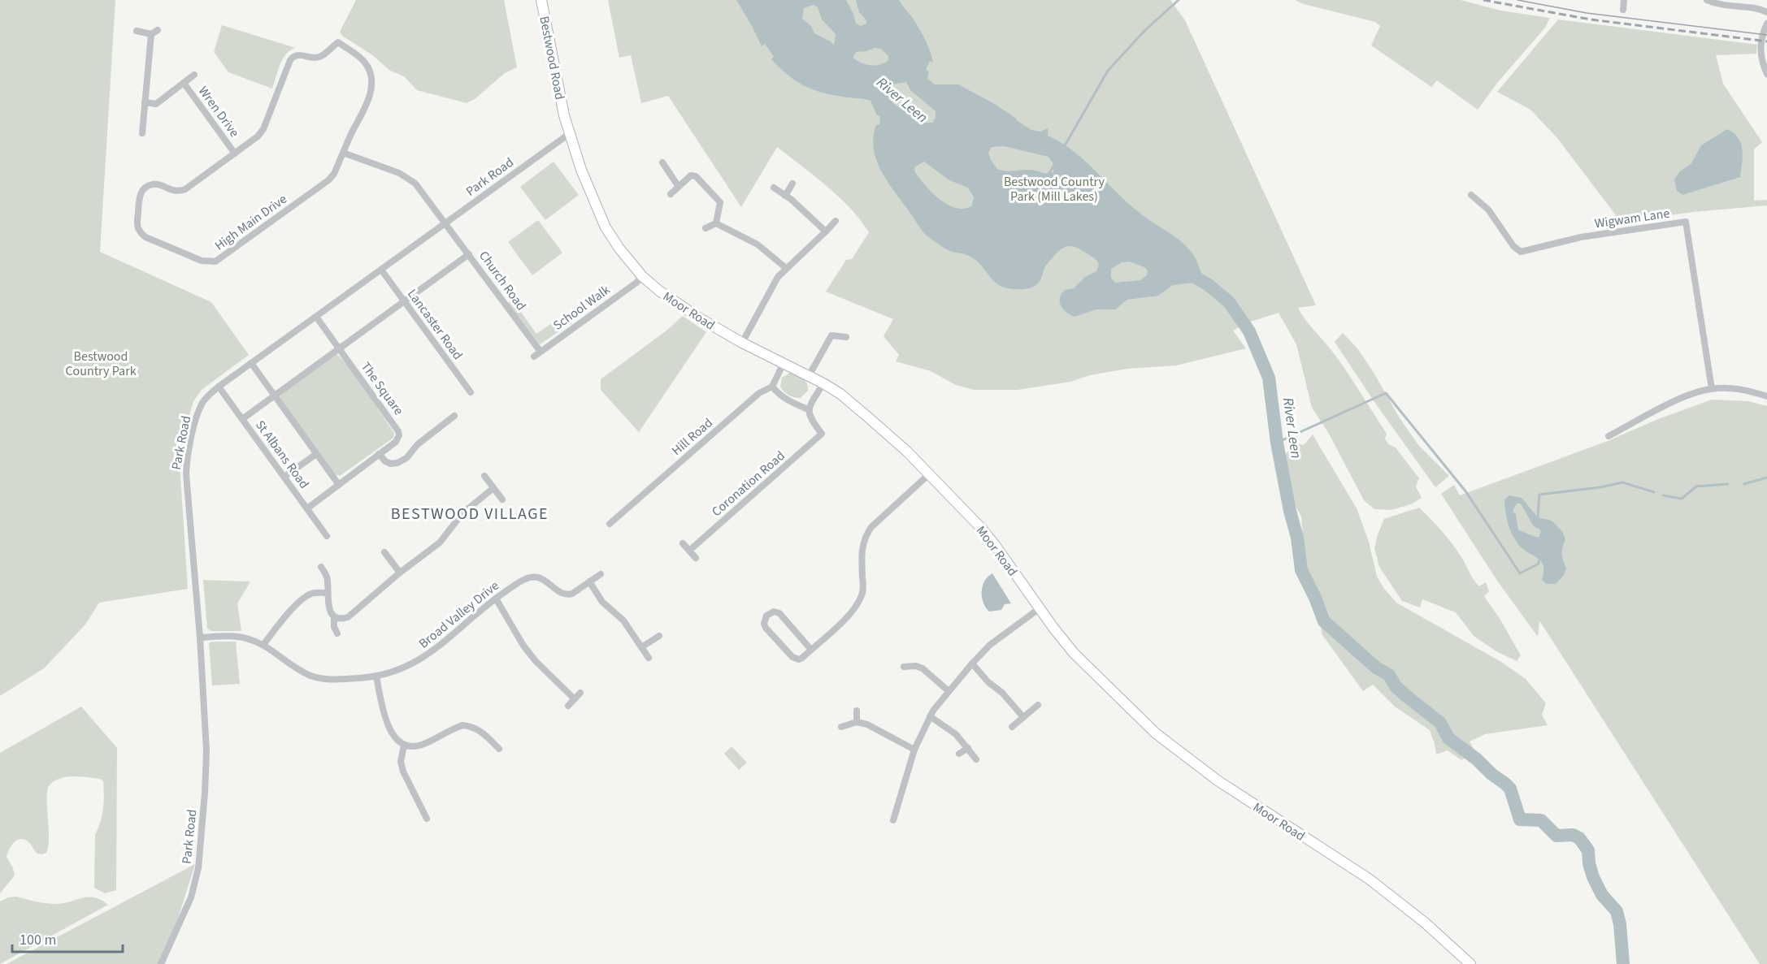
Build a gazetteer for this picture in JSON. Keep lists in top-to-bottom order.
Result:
{
  "streets": {
    "main road": ["Bestwood Road", "Moor Road"],
    "street": [
      "Wren Drive",
      "Park Road",
      "Wigwam Lane",
      "High Main Drive",
      "Church Road",
      "School Walk",
      "Lancaster Road",
      "The Square",
      "Hill Road",
      "St Albans Road",
      "Coronation Road",
      "Broad Valley Drive"
    ]
  },
  "crossings": [
    ["Bestwood Road", "Moor Road"],
    ["Wren Drive", "High Main Drive"],
    ["Park Road", "Church Road"],
    ["Park Road", "Moor Road"],
    ["Park Road", "Lancaster Road"],
    ["Park Road", "The Square"],
    ["Park Road", "St Albans Road"],
    ["Park Road", "Broad Valley Drive"],
    ["Church Road", "School Walk"],
    ["School Walk", "Moor Road"],
    ["The Square", "St Albans Road"]
  ],
  "districts": ["BESTWOOD VILLAGE"],
  "water": ["River Leen"],
  "parks": ["Bestwood Country Park (Mill Lakes)", "Bestwood Country Park"],
  "scale_bar": "100 m"
}
